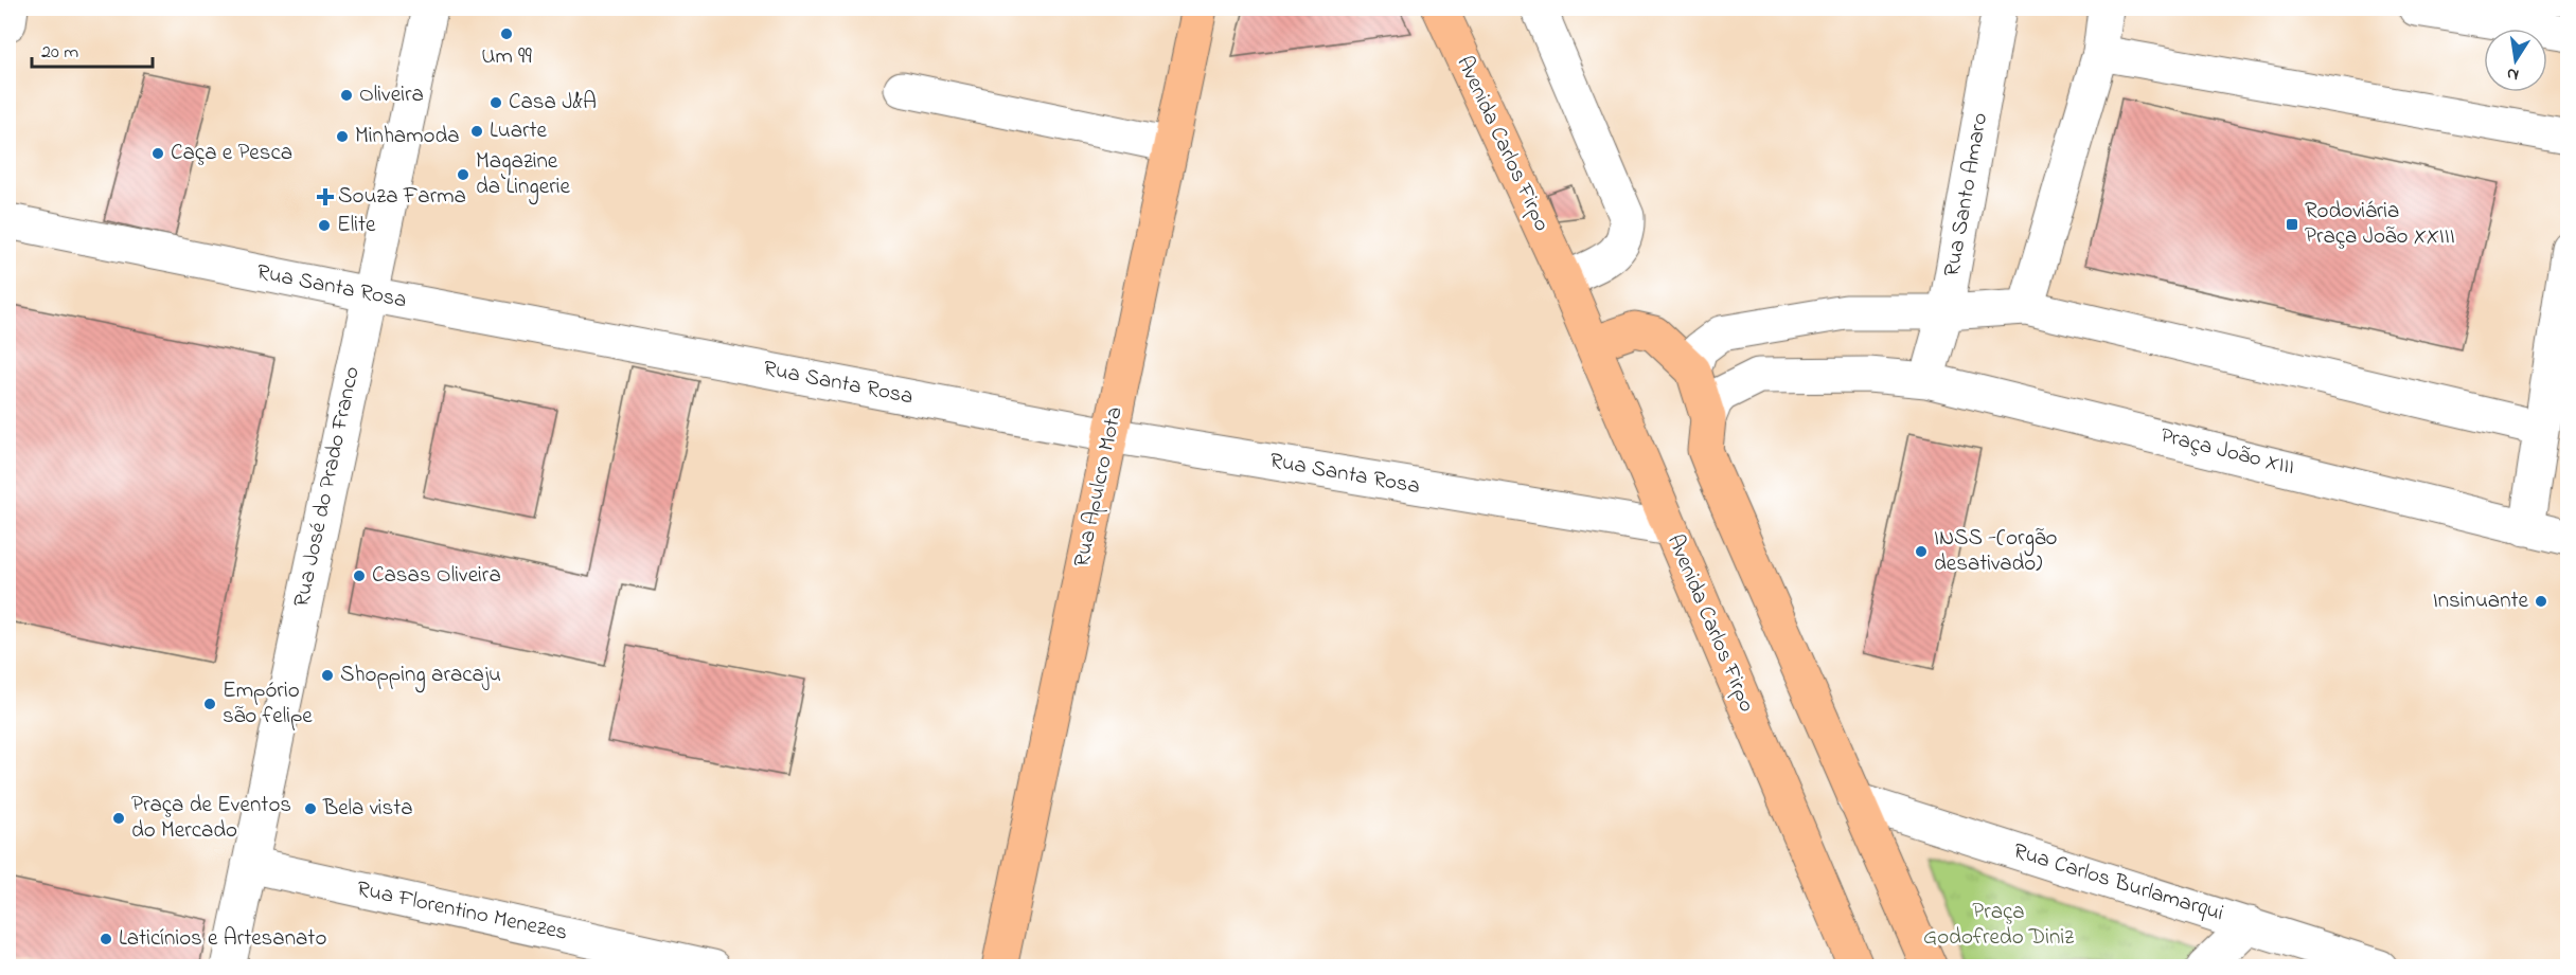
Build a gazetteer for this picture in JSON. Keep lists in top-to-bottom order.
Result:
{
  "streets": {
    "main road": ["Avenida Carlos Firpo", "Rua Apulcro Mota"],
    "street": [
      "Rua Santo Amaro",
      "Rua Santa Rosa",
      "Praça João XIII",
      "Rua José do Prado Franco",
      "Rua Carlos Burlamarqui",
      "Rua Florentino Menezes"
    ]
  },
  "crossings": [
    ["Avenida Carlos Firpo", "Rua Santa Rosa"],
    ["Rua Santo Amaro", "Praça João XIII"],
    ["Rua Santa Rosa", "Rua José do Prado Franco"],
    ["Rua Santa Rosa", "Rua Apulcro Mota"],
    ["Rua José do Prado Franco", "Rua Florentino Menezes"]
  ],
  "parks": ["Praça Godofredo Diniz"],
  "places": {
    "other": [
      "Um 99",
      "Oliveira",
      "Casa J&A",
      "Luarte",
      "Minhamoda",
      "Caça e Pesca",
      "Magazine da Lingerie",
      "Elite",
      "INSS -(orgão desativado)",
      "Casas Oliveira",
      "Insinuante",
      "Shopping aracaju",
      "Empório são felipe",
      "Bela vista",
      "Praça de Eventos do Mercado",
      "Laticínios e Artesanato"
    ],
    "health": ["Souza Farma"],
    "transit": ["Rodoviária Praça João XXIII"]
  },
  "scale_bar": "20 m",
  "north": "bottom"
}
